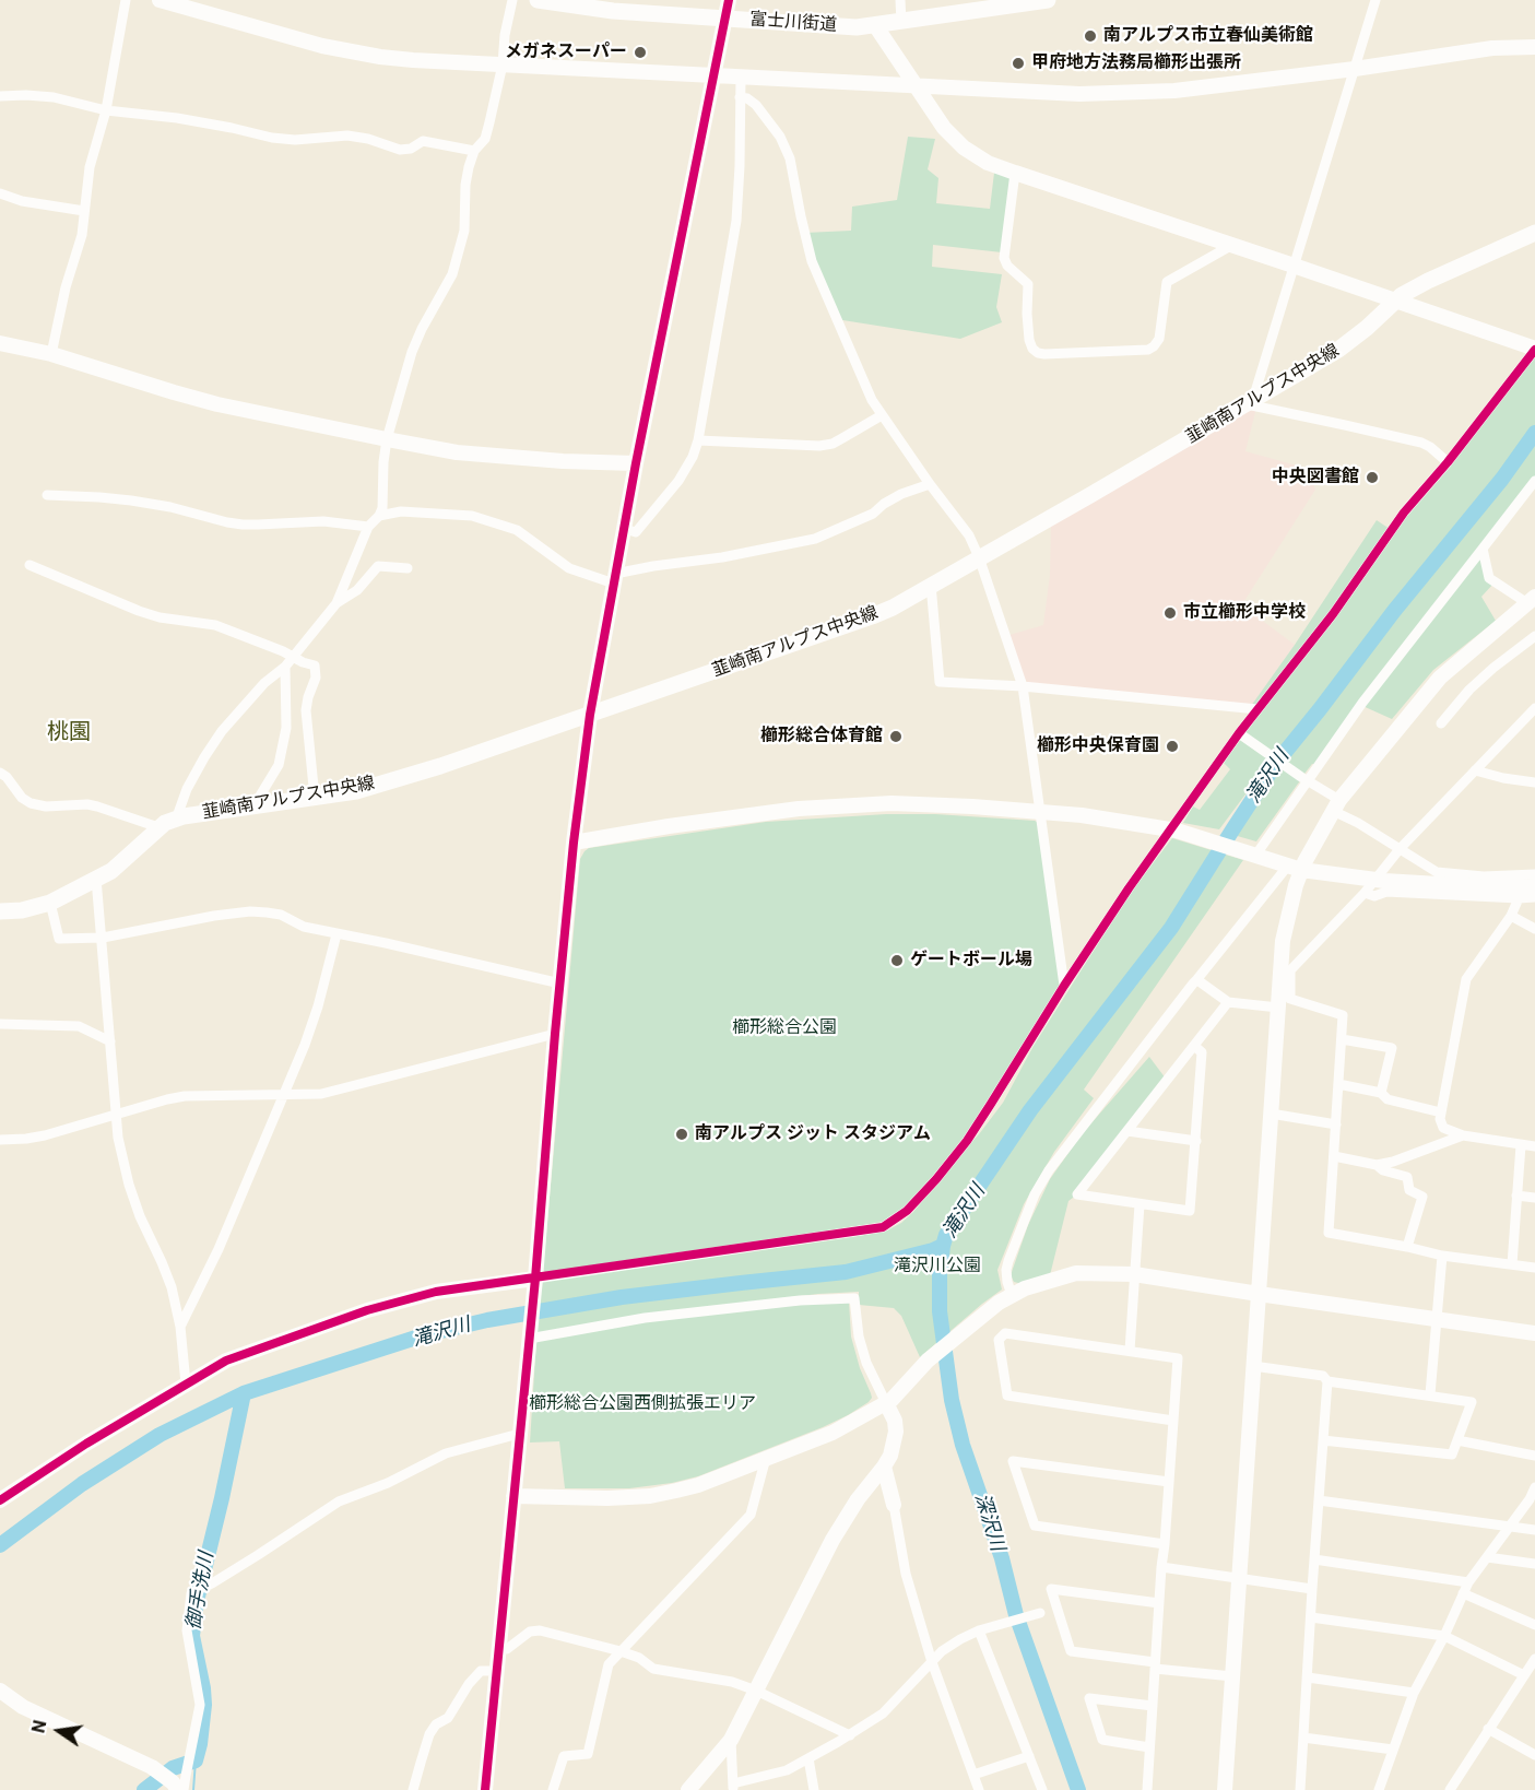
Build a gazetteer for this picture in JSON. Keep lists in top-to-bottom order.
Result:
{
  "streets": {
    "main road": ["富士川街道", "韮崎南アルプス中央線"]
  },
  "districts": ["桃園"],
  "water": ["滝沢川", "深沢川", "御手洗川"],
  "parks": ["櫛形総合公園", "滝沢川公園", "櫛形総合公園西側拡張エリア"],
  "places": [
    "南アルプス市立春仙美術館",
    "メガネスーパー",
    "甲府地方法務局櫛形出張所",
    "中央図書館",
    "市立櫛形中学校",
    "櫛形総合体育館",
    "櫛形中央保育園",
    "ゲートボール場",
    "南アルプス ジット スタジアム"
  ],
  "north": "left"
}
